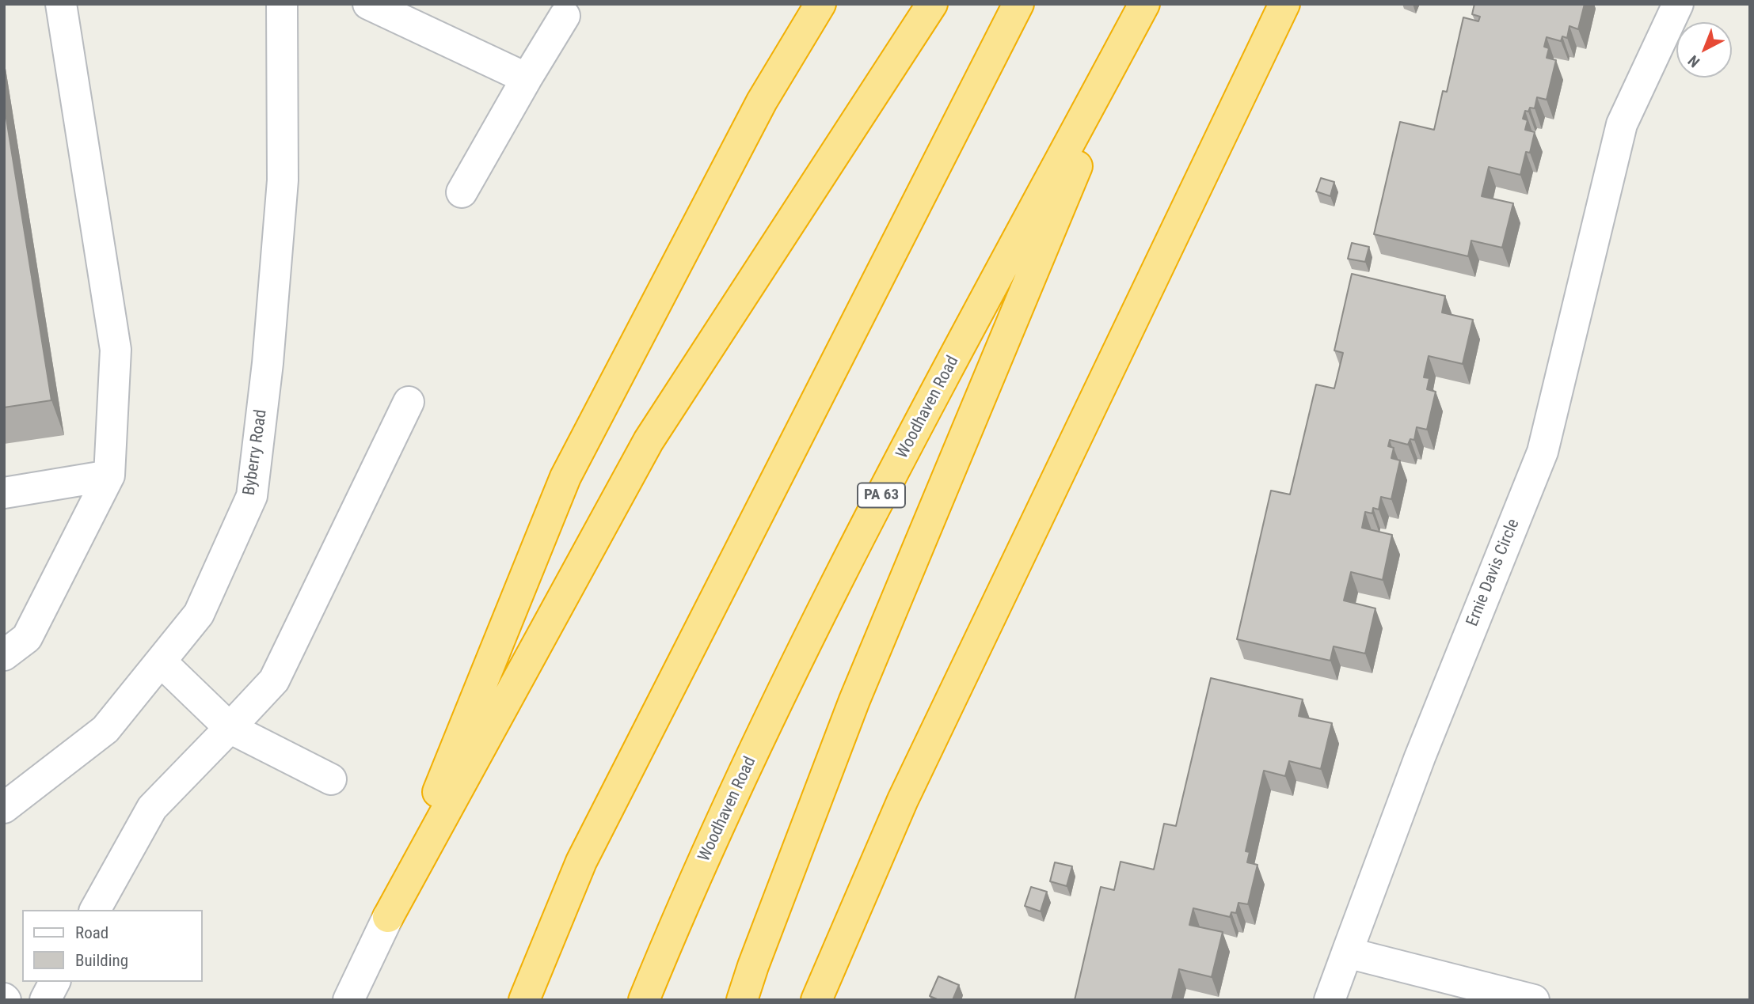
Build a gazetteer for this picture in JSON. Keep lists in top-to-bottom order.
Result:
{
  "streets": {
    "highway": ["Woodhaven Road", "PA 63"],
    "street": ["Byberry Road", "Ernie Davis Circle"]
  },
  "legend": ["Road", "Building"],
  "north": "bottom left"
}
